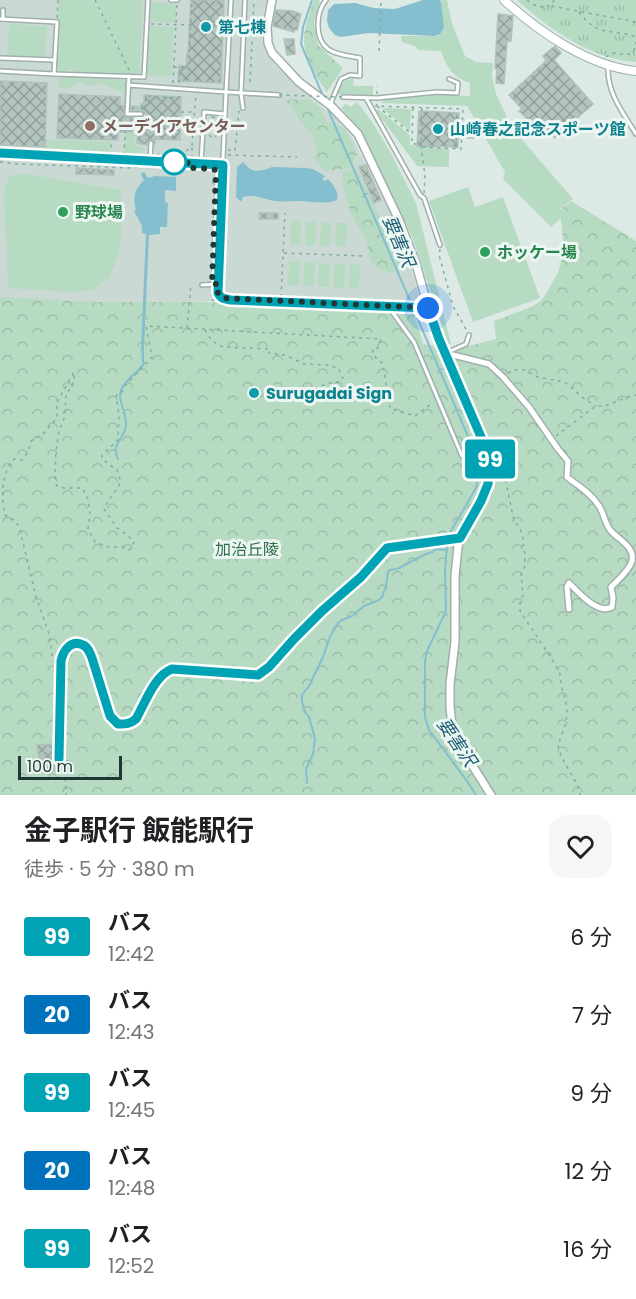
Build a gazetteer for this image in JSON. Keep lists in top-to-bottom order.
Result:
{
  "water": ["要害沢"],
  "parks": ["加治丘陵"],
  "places": [
    "第七棟",
    "メーデイアセンター",
    "山崎春之記念スポーツ館",
    "野球場",
    "ホッケー場",
    "Surugadai Sign"
  ],
  "lines": ["bus line 99"],
  "scale_bar": "100 m",
  "page": {
    "on_map": "99",
    "scale": "100 m",
    "heading": ["金子駅行 飯能駅行", "徒歩 · 5 分 · 380 m"],
    "list": [
      {
        "mark": "99",
        "name": "バス",
        "note": "12:42",
        "value": "6 分"
      },
      {
        "mark": "20",
        "name": "バス",
        "note": "12:43",
        "value": "7 分"
      },
      {
        "mark": "99",
        "name": "バス",
        "note": "12:45",
        "value": "9 分"
      },
      {
        "mark": "20",
        "name": "バス",
        "note": "12:48",
        "value": "12 分"
      },
      {
        "mark": "99",
        "name": "バス",
        "note": "12:52",
        "value": "16 分"
      }
    ]
  }
}
